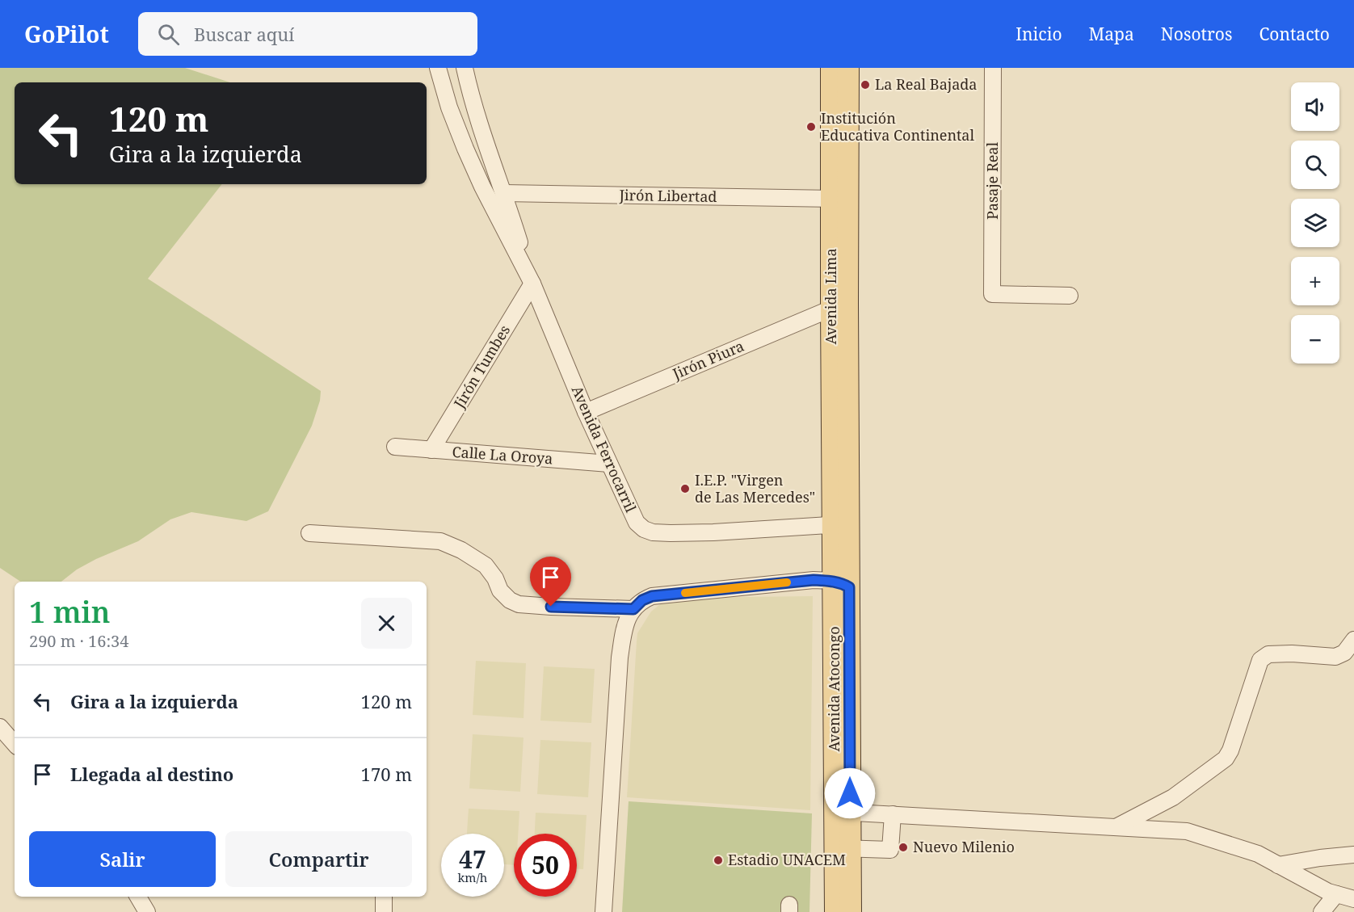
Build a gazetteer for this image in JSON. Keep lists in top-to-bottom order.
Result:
{
  "streets": {
    "main road": ["Avenida Lima", "Avenida Atocongo"],
    "street": [
      "Pasaje Real",
      "Jirón Libertad",
      "Jirón Piura",
      "Jirón Tumbes",
      "Avenida Ferrocarril",
      "Calle La Oroya"
    ]
  },
  "crossings": [
    ["Jirón Libertad", "Avenida Lima"],
    ["Jirón Libertad", "Avenida Ferrocarril"],
    ["Avenida Lima", "Jirón Piura"],
    ["Avenida Lima", "Avenida Ferrocarril"],
    ["Avenida Lima", "Avenida Atocongo"],
    ["Jirón Piura", "Avenida Ferrocarril"],
    ["Jirón Tumbes", "Avenida Ferrocarril"],
    ["Jirón Tumbes", "Calle La Oroya"],
    ["Avenida Ferrocarril", "Calle La Oroya"],
    ["Avenida Ferrocarril", "Avenida Atocongo"]
  ],
  "places": [
    "La Real Bajada",
    "Institución Educativa Continental",
    "I.E.P. \"Virgen de Las Mercedes\"",
    "Nuevo Milenio",
    "Estadio UNACEM"
  ],
  "page": {
    "header": "GoPilot",
    "search": "Buscar aquí",
    "nav": [
      "Inicio",
      "Mapa",
      "Nosotros",
      "Contacto"
    ],
    "map_buttons": ["+", "−"],
    "turn": ["120 m", "Gira a la izquierda"],
    "heading": ["1 min", "290 m · 16:34"],
    "list": [
      {
        "name": "Gira a la izquierda",
        "value": "120 m"
      },
      {
        "name": "Llegada al destino",
        "value": "170 m"
      }
    ],
    "buttons": ["Salir", "Compartir"],
    "speed": "47 km/h",
    "limit": "50"
  }
}
